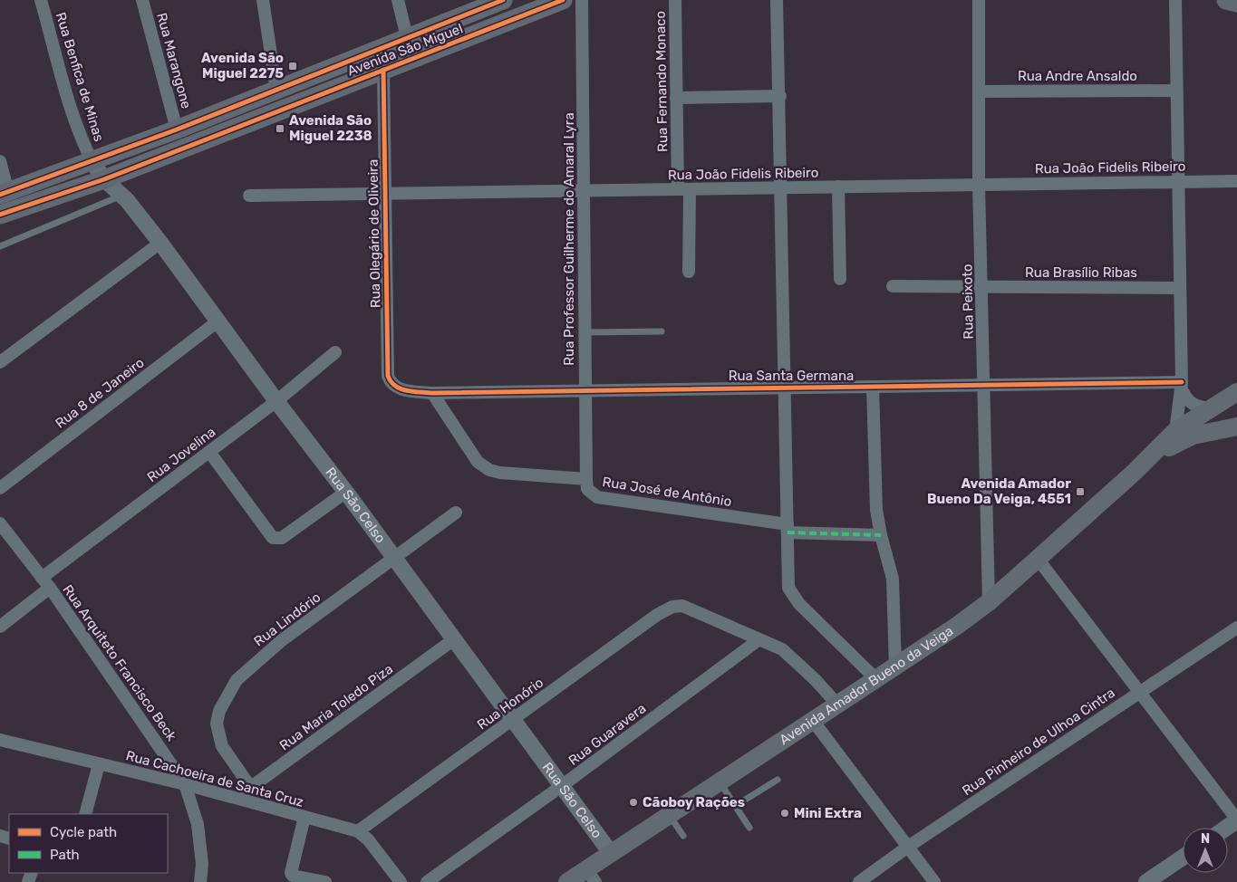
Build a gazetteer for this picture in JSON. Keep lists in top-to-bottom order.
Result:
{
  "streets": {
    "main road": ["Avenida São Miguel", "Avenida Amador Bueno da Veiga"],
    "street": [
      "Rua Marangone",
      "Rua Andre Ansaldo",
      "Rua Benfica de Minas",
      "Rua Fernando Monaco",
      "Rua João Fidelis Ribeiro",
      "Rua Olegário de Oliveira",
      "Rua Professor Guilherme do Amaral Lyra",
      "Rua Brasílio Ribas",
      "Rua Peixoto",
      "Rua Santa Germana",
      "Rua 8 de Janeiro",
      "Rua Jovelina",
      "Rua José de Antônio",
      "Rua São Celso",
      "Rua Lindório",
      "Rua Arquiteto Francisco Beck",
      "Rua Honório",
      "Rua Maria Toledo Piza",
      "Rua Guaravera",
      "Rua Pinheiro de Ulhoa Cintra",
      "Rua Cachoeira de Santa Cruz"
    ]
  },
  "crossings": [
    ["Avenida São Miguel", "Rua Marangone"],
    ["Avenida São Miguel", "Rua Benfica de Minas"],
    ["Avenida São Miguel", "Rua Olegário de Oliveira"],
    ["Avenida São Miguel", "Rua São Celso"],
    ["Rua Andre Ansaldo", "Rua Peixoto"],
    ["Rua Benfica de Minas", "Rua São Celso"],
    ["Rua Fernando Monaco", "Rua João Fidelis Ribeiro"],
    ["Rua João Fidelis Ribeiro", "Rua Olegário de Oliveira"],
    ["Rua João Fidelis Ribeiro", "Rua Professor Guilherme do Amaral Lyra"],
    ["Rua João Fidelis Ribeiro", "Rua Peixoto"],
    ["Rua Olegário de Oliveira", "Rua Santa Germana"],
    ["Rua Professor Guilherme do Amaral Lyra", "Rua Santa Germana"],
    ["Rua Professor Guilherme do Amaral Lyra", "Rua José de Antônio"],
    ["Rua Brasílio Ribas", "Rua Peixoto"],
    ["Rua Peixoto", "Rua Santa Germana"],
    ["Rua Peixoto", "Avenida Amador Bueno da Veiga"],
    ["Rua Santa Germana", "Rua José de Antônio"],
    ["Rua 8 de Janeiro", "Rua São Celso"],
    ["Rua Jovelina", "Rua São Celso"],
    ["Rua Jovelina", "Rua Arquiteto Francisco Beck"],
    ["Rua São Celso", "Rua Lindório"],
    ["Rua São Celso", "Avenida Amador Bueno da Veiga"],
    ["Rua São Celso", "Rua Honório"],
    ["Rua São Celso", "Rua Maria Toledo Piza"],
    ["Rua São Celso", "Rua Guaravera"],
    ["Rua Lindório", "Rua Maria Toledo Piza"],
    ["Rua Arquiteto Francisco Beck", "Rua Cachoeira de Santa Cruz"],
    ["Rua Honório", "Rua Guaravera"],
    ["Rua Honório", "Rua Cachoeira de Santa Cruz"],
    ["Rua Maria Toledo Piza", "Rua Cachoeira de Santa Cruz"]
  ],
  "places": {
    "transit": ["Avenida São Miguel 2275", "Avenida São Miguel 2238", "Avenida Amador Bueno Da Veiga, 4551"],
    "other": ["Cãoboy Rações", "Mini Extra"]
  },
  "legend": ["Cycle path", "Path"],
  "north": "top"
}
